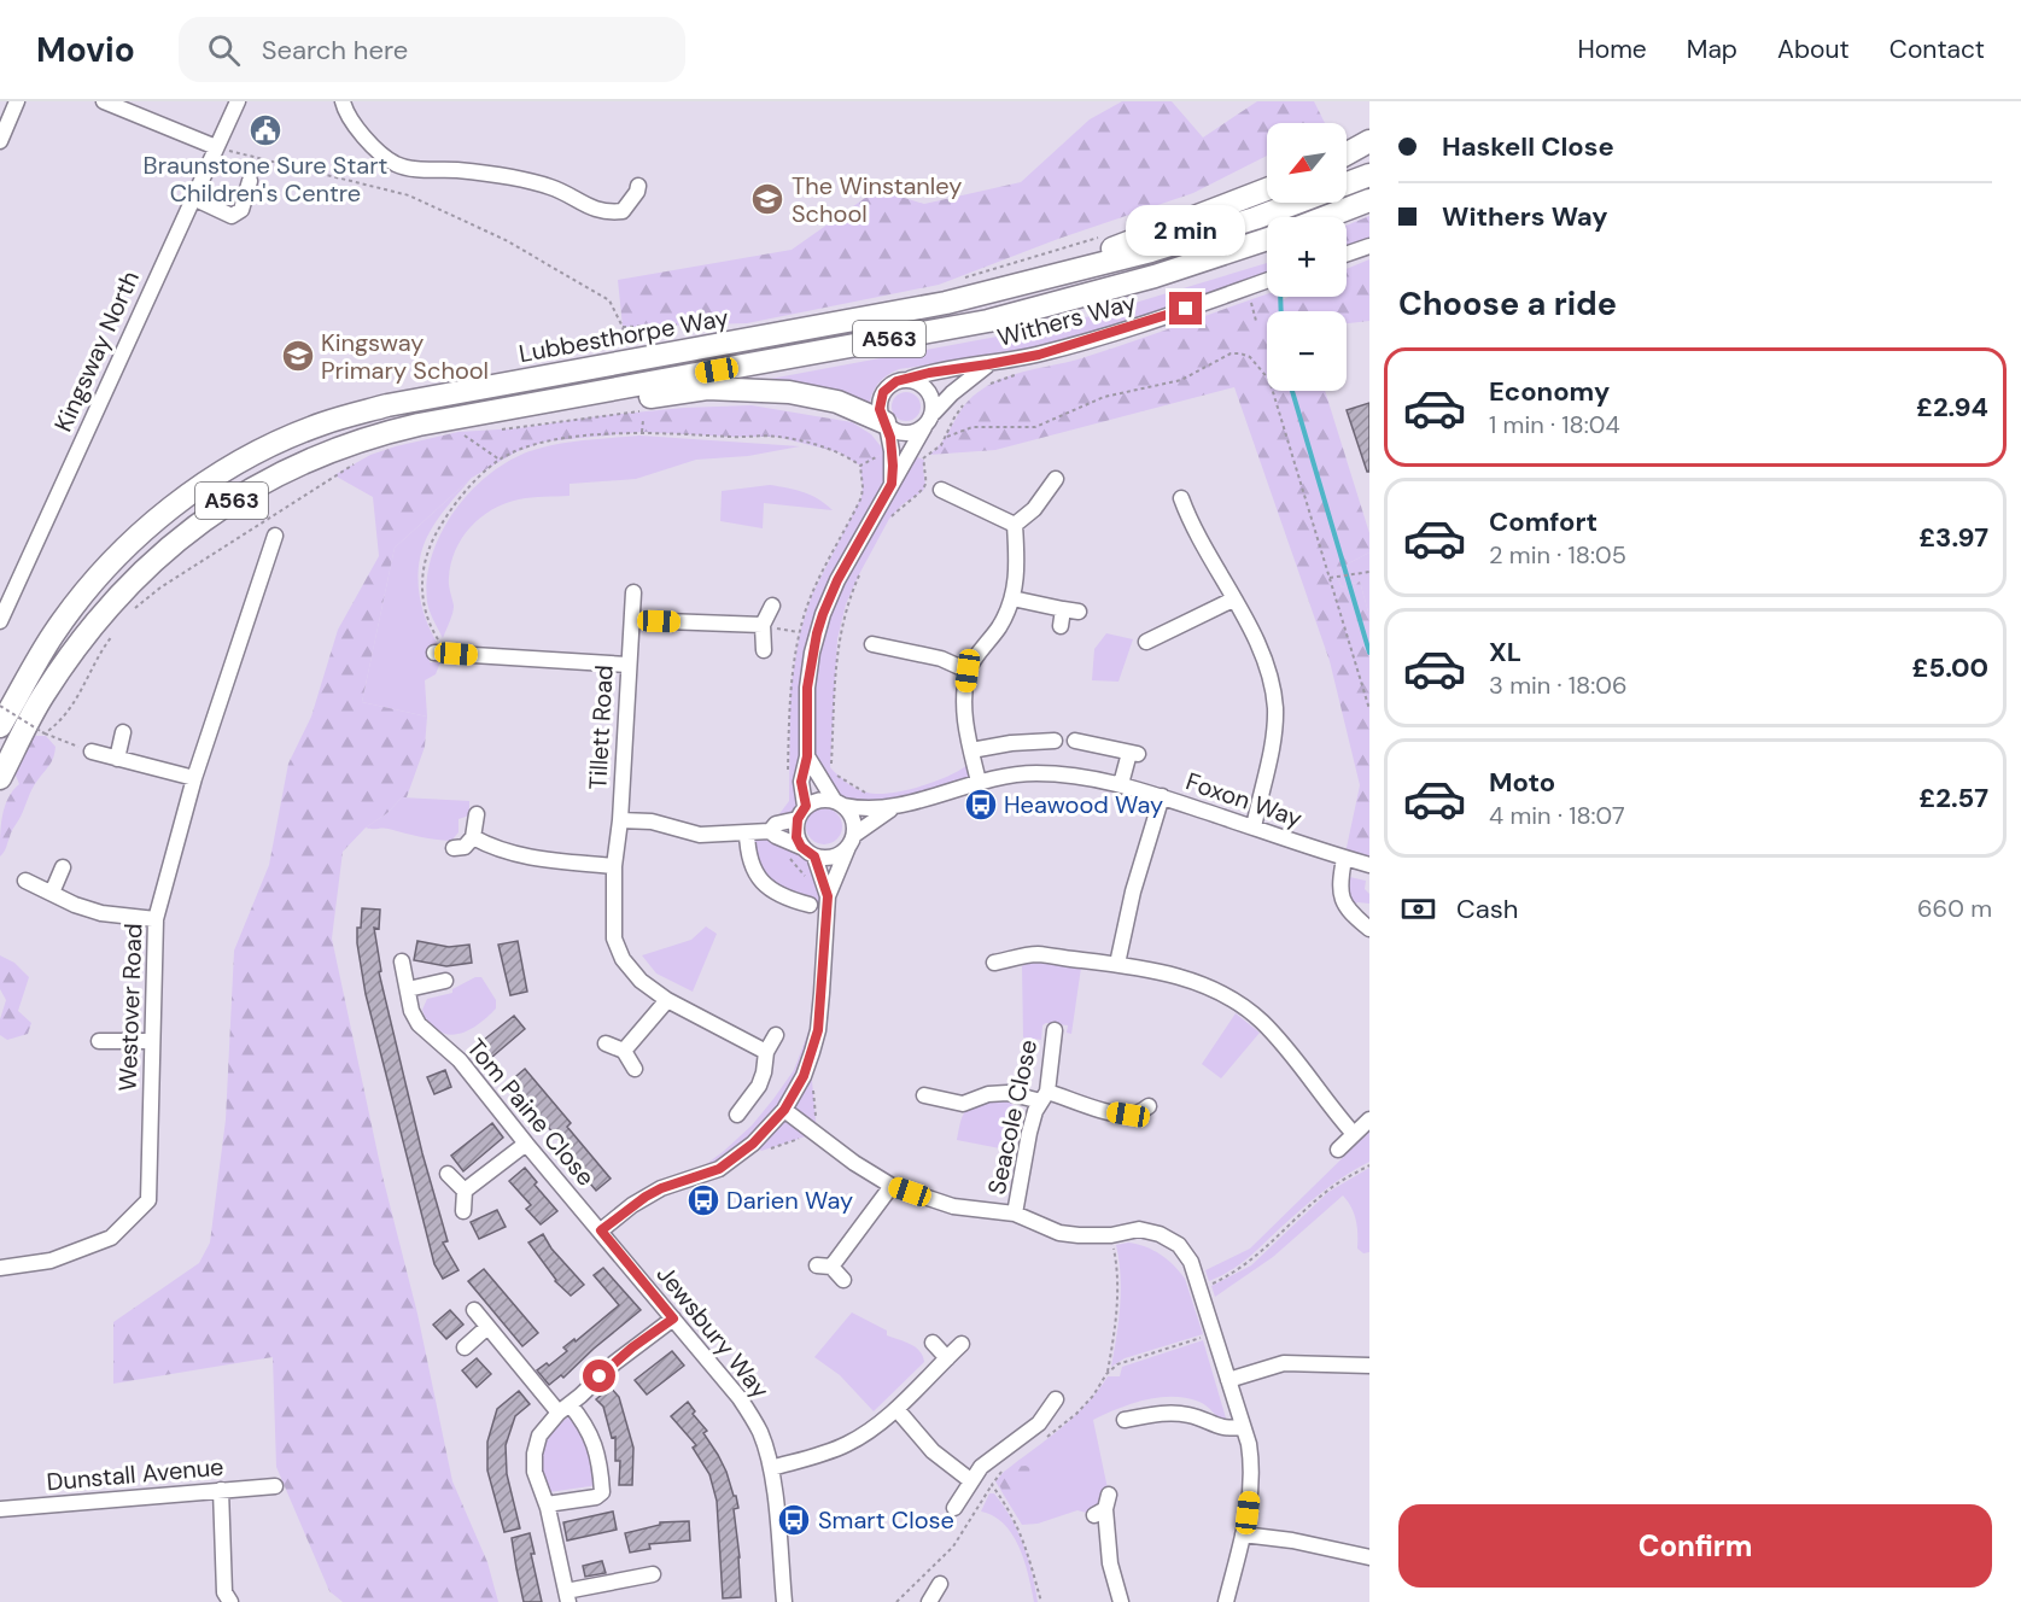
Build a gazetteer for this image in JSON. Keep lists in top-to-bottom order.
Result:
{
  "streets": {
    "highway": ["Lubbesthorpe Way", "A563"],
    "street": [
      "Withers Way",
      "Kingsway North",
      "Tillett Road",
      "Foxon Way",
      "Westover Road",
      "Tom Paine Close",
      "Seacole Close",
      "Jewsbury Way",
      "Dunstall Avenue"
    ]
  },
  "crossings": [
    ["Tom Paine Close", "Jewsbury Way"]
  ],
  "places": {
    "public building": ["Braunstone Sure Start Children's Centre"],
    "school or university": ["The Winstanley School", "Kingsway Primary School"],
    "bus stop": ["Heawood Way", "Darien Way", "Smart Close"]
  },
  "north": "bottom left",
  "page": {
    "header": "Movio",
    "search": "Search here",
    "nav": [
      "Home",
      "Map",
      "About",
      "Contact"
    ],
    "banner": ["Haskell Close", "Withers Way"],
    "map_buttons": ["+", "−"],
    "bubble": "2 min",
    "heading": "Choose a ride",
    "list": [
      {
        "name": "Economy",
        "note": "1 min · 18:04",
        "value": "£2.94"
      },
      {
        "name": "Comfort",
        "note": "2 min · 18:05",
        "value": "£3.97"
      },
      {
        "name": "XL",
        "note": "3 min · 18:06",
        "value": "£5.00"
      },
      {
        "name": "Moto",
        "note": "4 min · 18:07",
        "value": "£2.57"
      }
    ],
    "pay": ["Cash", "660 m"],
    "buttons": "Confirm"
  }
}
